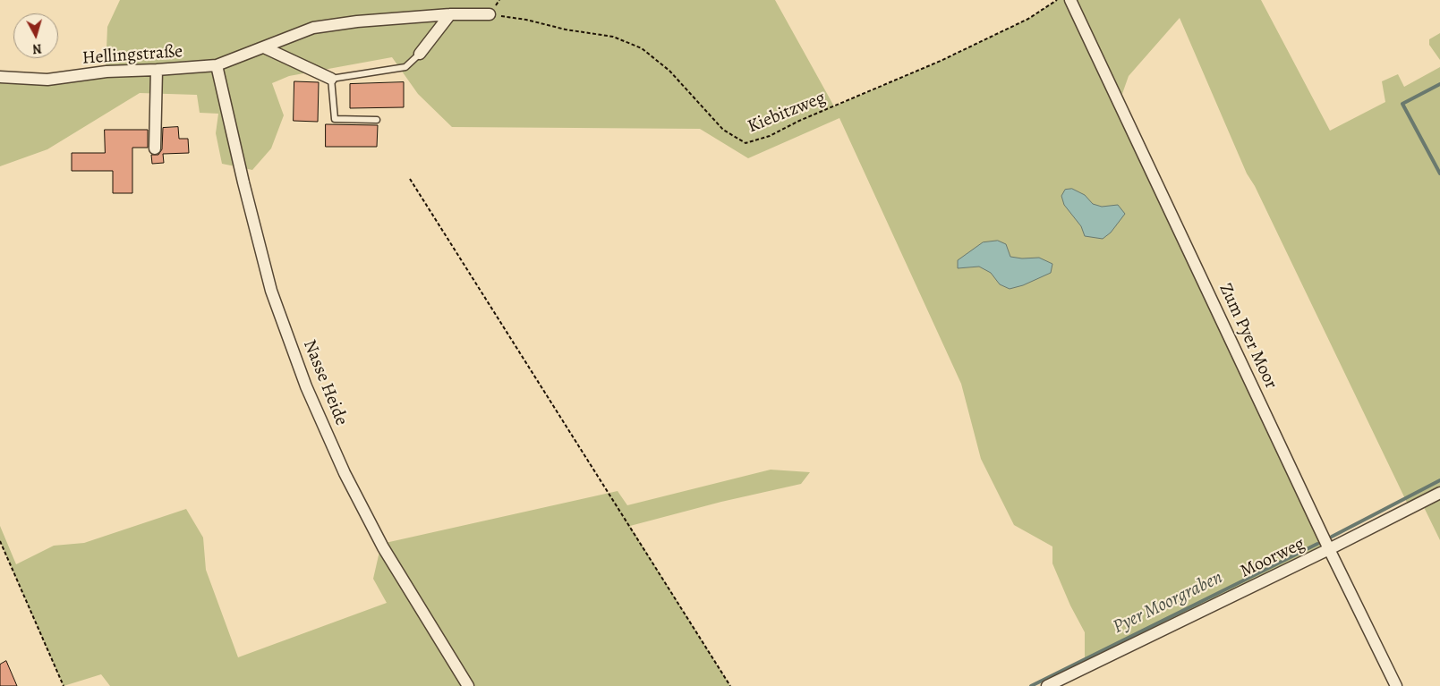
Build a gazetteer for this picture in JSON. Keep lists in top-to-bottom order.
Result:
{
  "streets": {
    "street": [
      "Hellingstraße",
      "Zum Pyer Moor",
      "Nasse Heide",
      "Moorweg"
    ],
    "path": ["Kiebitzweg"]
  },
  "crossings": [
    ["Hellingstraße", "Kiebitzweg"],
    ["Hellingstraße", "Nasse Heide"],
    ["Zum Pyer Moor", "Moorweg"]
  ],
  "water": ["Pyer Moorgraben"],
  "north": "bottom"
}
